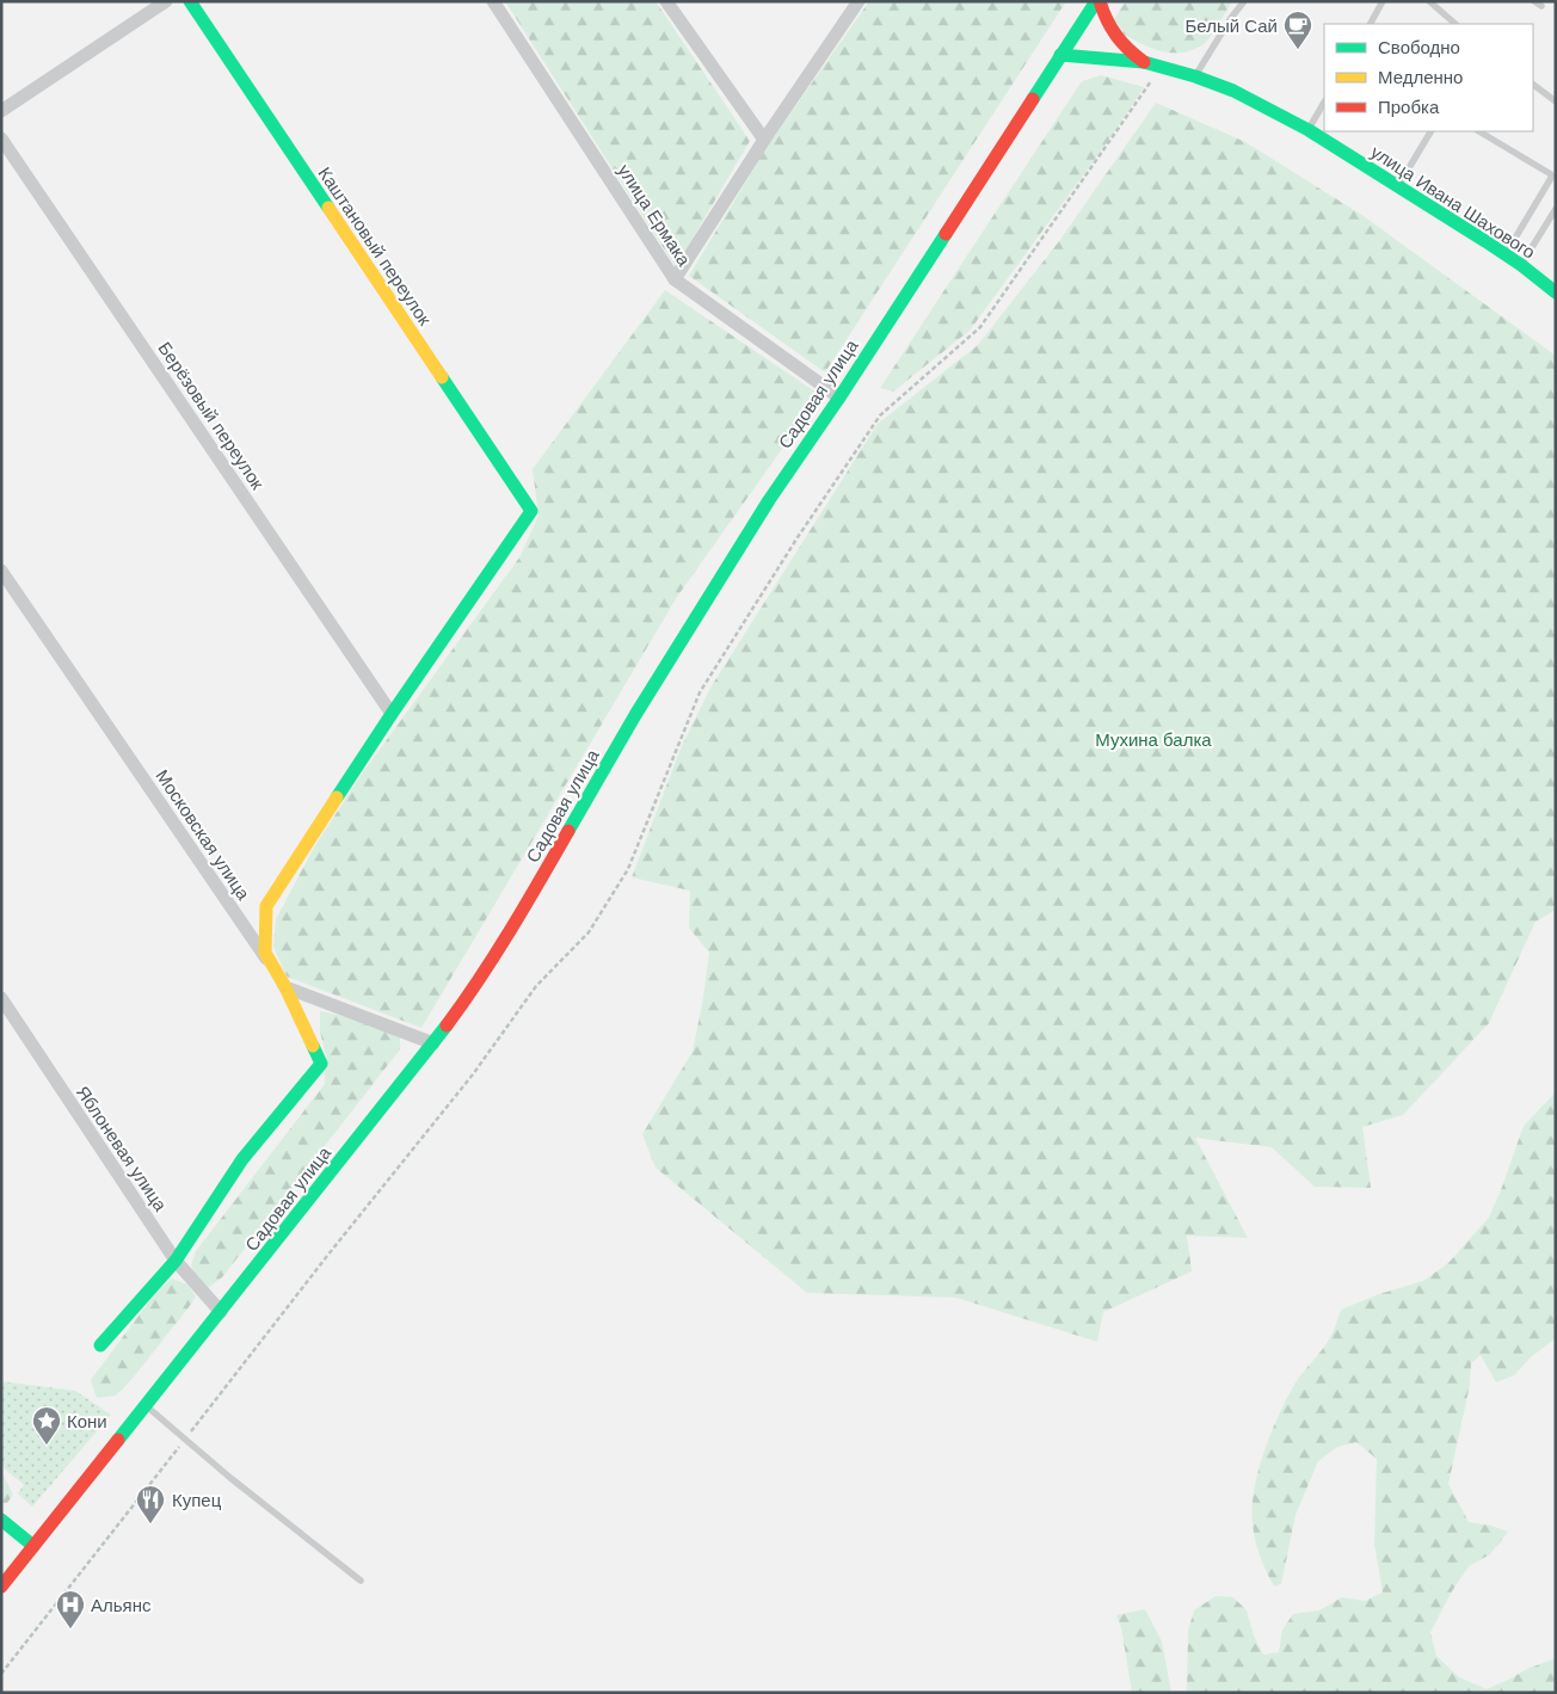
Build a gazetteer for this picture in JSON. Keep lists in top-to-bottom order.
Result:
{
  "streets": {
    "main road": ["улица Ивана Шахового", "Каштановый переулок", "Садовая улица"],
    "street": [
      "улица Ермака",
      "Берёзовый переулок",
      "Московская улица",
      "Яблоневая улица"
    ]
  },
  "crossings": [
    ["улица Ивана Шахового", "Садовая улица"],
    ["улица Ермака", "Садовая улица"],
    ["Каштановый переулок", "Берёзовый переулок"],
    ["Садовая улица", "Яблоневая улица"]
  ],
  "parks": ["Мухина балка"],
  "places": {
    "cafe": ["Белый Сай"],
    "place": ["Кони"],
    "restaurant": ["Купец"],
    "hospital": ["Альянс"]
  },
  "legend": ["Свободно", "Медленно", "Пробка"]
}
